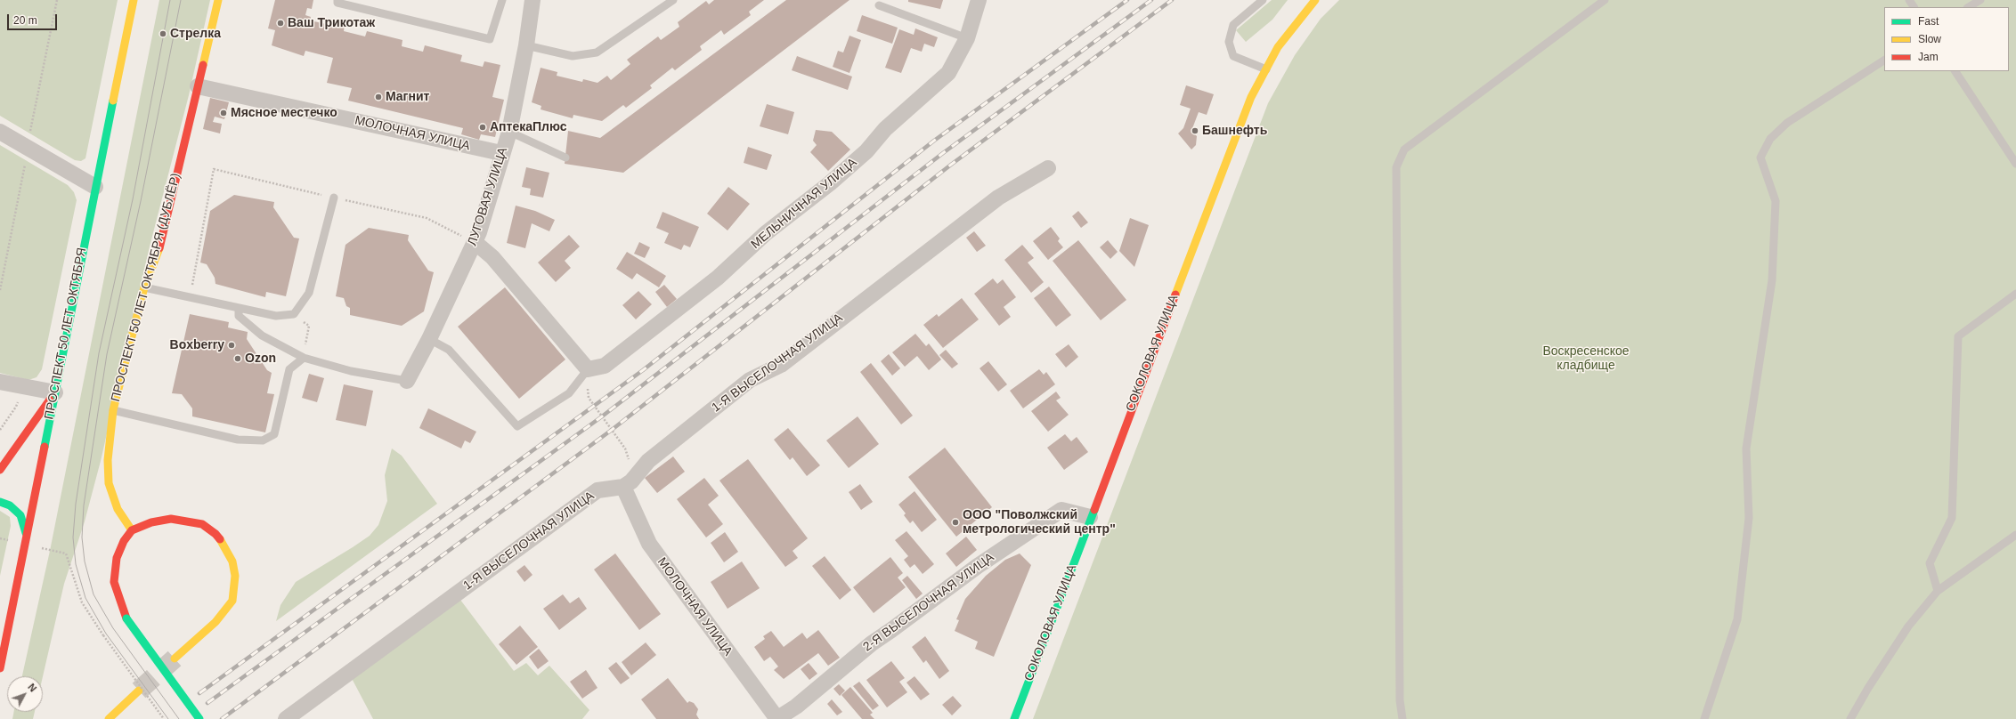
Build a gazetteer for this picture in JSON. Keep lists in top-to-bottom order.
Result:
{
  "streets": {
    "main road": ["ПРОСПЕКТ 50 ЛЕТ ОКТЯБРЯ (ДУБЛЁР)", "ПРОСПЕКТ 50 ЛЕТ ОКТЯБРЯ", "СОКОЛОВАЯ УЛИЦА"],
    "street": [
      "МОЛОЧНАЯ УЛИЦА",
      "ЛУГОВАЯ УЛИЦА",
      "МЕЛЬНИЧНАЯ УЛИЦА",
      "1-Я ВЫСЕЛОЧНАЯ УЛИЦА",
      "2-Я ВЫСЕЛОЧНАЯ УЛИЦА"
    ]
  },
  "crossings": [
    ["МОЛОЧНАЯ УЛИЦА", "ЛУГОВАЯ УЛИЦА"],
    ["МОЛОЧНАЯ УЛИЦА", "ПРОСПЕКТ 50 ЛЕТ ОКТЯБРЯ (ДУБЛЁР)"],
    ["МОЛОЧНАЯ УЛИЦА", "1-Я ВЫСЕЛОЧНАЯ УЛИЦА"],
    ["МОЛОЧНАЯ УЛИЦА", "2-Я ВЫСЕЛОЧНАЯ УЛИЦА"],
    ["СОКОЛОВАЯ УЛИЦА", "2-Я ВЫСЕЛОЧНАЯ УЛИЦА"]
  ],
  "parks": ["Воскресенское кладбище"],
  "places": [
    "Ваш Трикотаж",
    "Стрелка",
    "Магнит",
    "Мясное местечко",
    "АптекаПлюс",
    "Башнефть",
    "Boxberry",
    "Ozon",
    "ООО \"Поволжский метрологический центр\""
  ],
  "legend": ["Fast", "Slow", "Jam"],
  "scale_bar": "20 m",
  "north": "top right"
}
